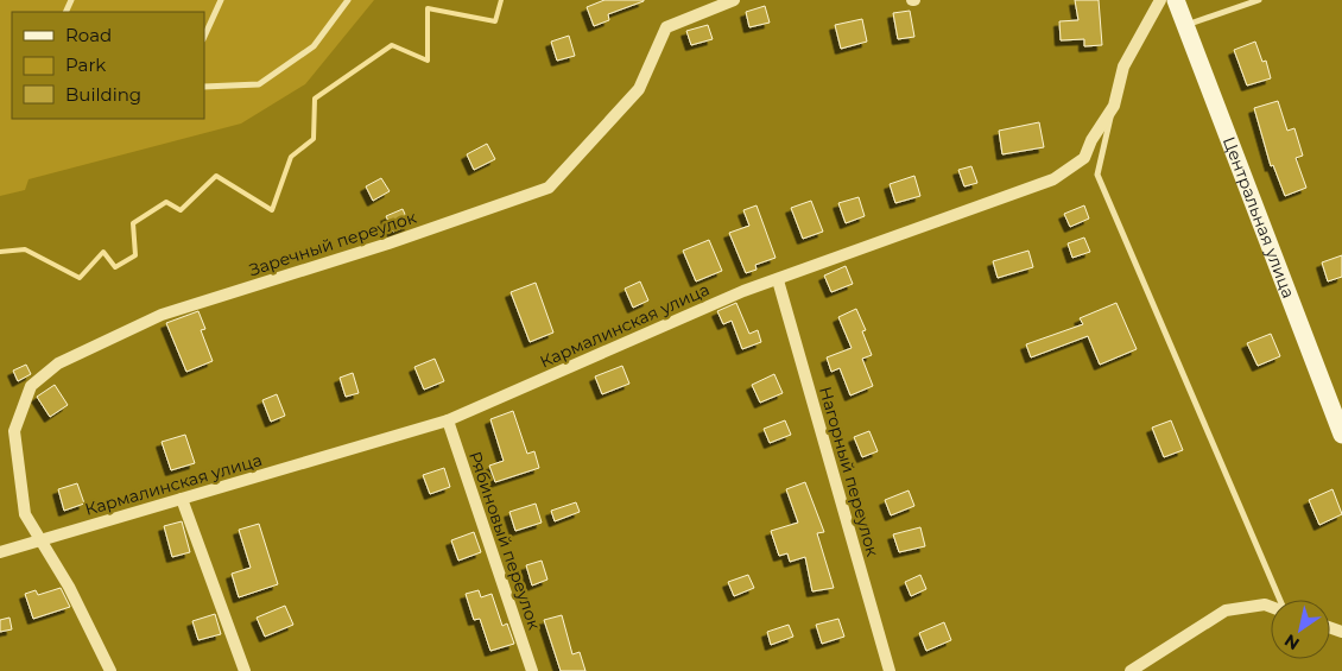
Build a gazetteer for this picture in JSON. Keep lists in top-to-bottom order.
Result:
{
  "streets": {
    "street": [
      "Центральная улица",
      "Заречный переулок",
      "Кармалинская улица",
      "Нагорный переулок",
      "Рябиновый переулок"
    ]
  },
  "crossings": [
    ["Заречный переулок", "Кармалинская улица"],
    ["Кармалинская улица", "Нагорный переулок"],
    ["Кармалинская улица", "Рябиновый переулок"]
  ],
  "legend": ["Road", "Park", "Building"],
  "north": "bottom left"
}
